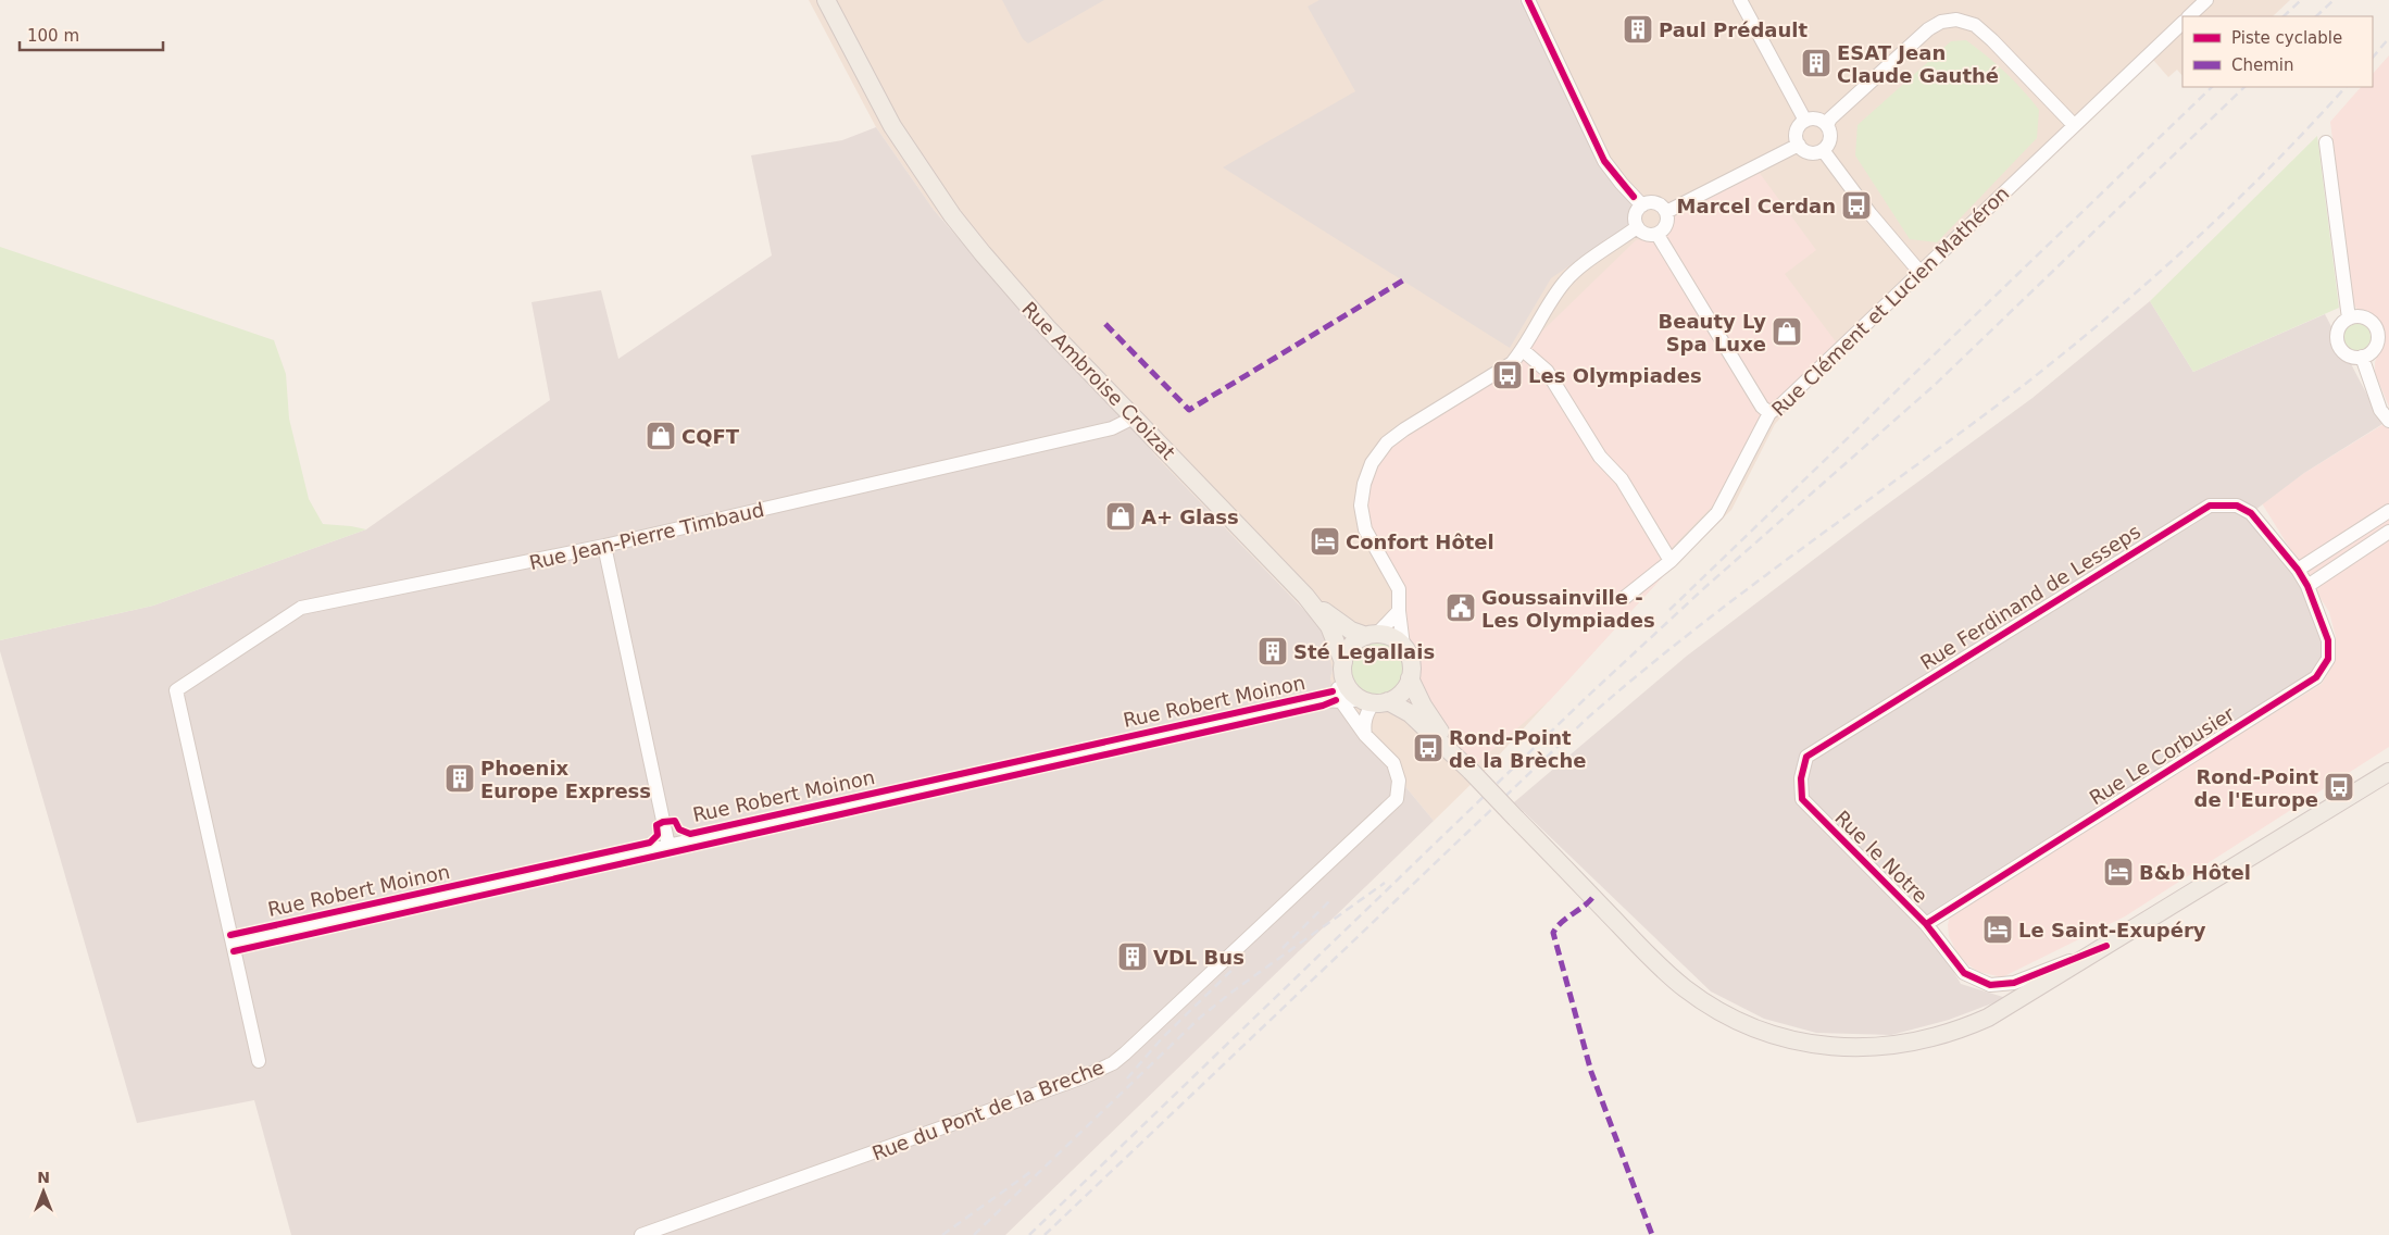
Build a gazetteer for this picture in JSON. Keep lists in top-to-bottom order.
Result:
{
  "streets": {
    "main road": ["Rue Ambroise Croizat"],
    "street": [
      "Rue Clément et Lucien Mathéron",
      "Rue Jean-Pierre Timbaud",
      "Rue Ferdinand de Lesseps",
      "Rue Robert Moinon",
      "Rue Le Corbusier",
      "Rue le Notre",
      "Rue du Pont de la Breche"
    ]
  },
  "crossings": [
    ["Rue Ambroise Croizat", "Rue Jean-Pierre Timbaud"],
    ["Rue Jean-Pierre Timbaud", "Rue Robert Moinon"],
    ["Rue Ferdinand de Lesseps", "Rue Le Corbusier"],
    ["Rue Ferdinand de Lesseps", "Rue le Notre"],
    ["Rue Robert Moinon", "Rue du Pont de la Breche"],
    ["Rue Le Corbusier", "Rue le Notre"]
  ],
  "places": {
    "building": [
      "Paul Prédault",
      "ESAT Jean Claude Gauthé",
      "Sté Legallais",
      "Phoenix Europe Express",
      "VDL Bus"
    ],
    "bus stop": [
      "Marcel Cerdan",
      "Les Olympiades",
      "Rond-Point de la Brèche",
      "Rond-Point de l'Europe"
    ],
    "shop": ["Beauty Ly Spa Luxe", "CQFT", "A+ Glass"],
    "hotel": ["Confort Hôtel", "B&b Hôtel", "Le Saint-Exupéry"],
    "public building": ["Goussainville - Les Olympiades"]
  },
  "legend": ["Piste cyclable", "Chemin"],
  "scale_bar": "100 m",
  "north": "top"
}
